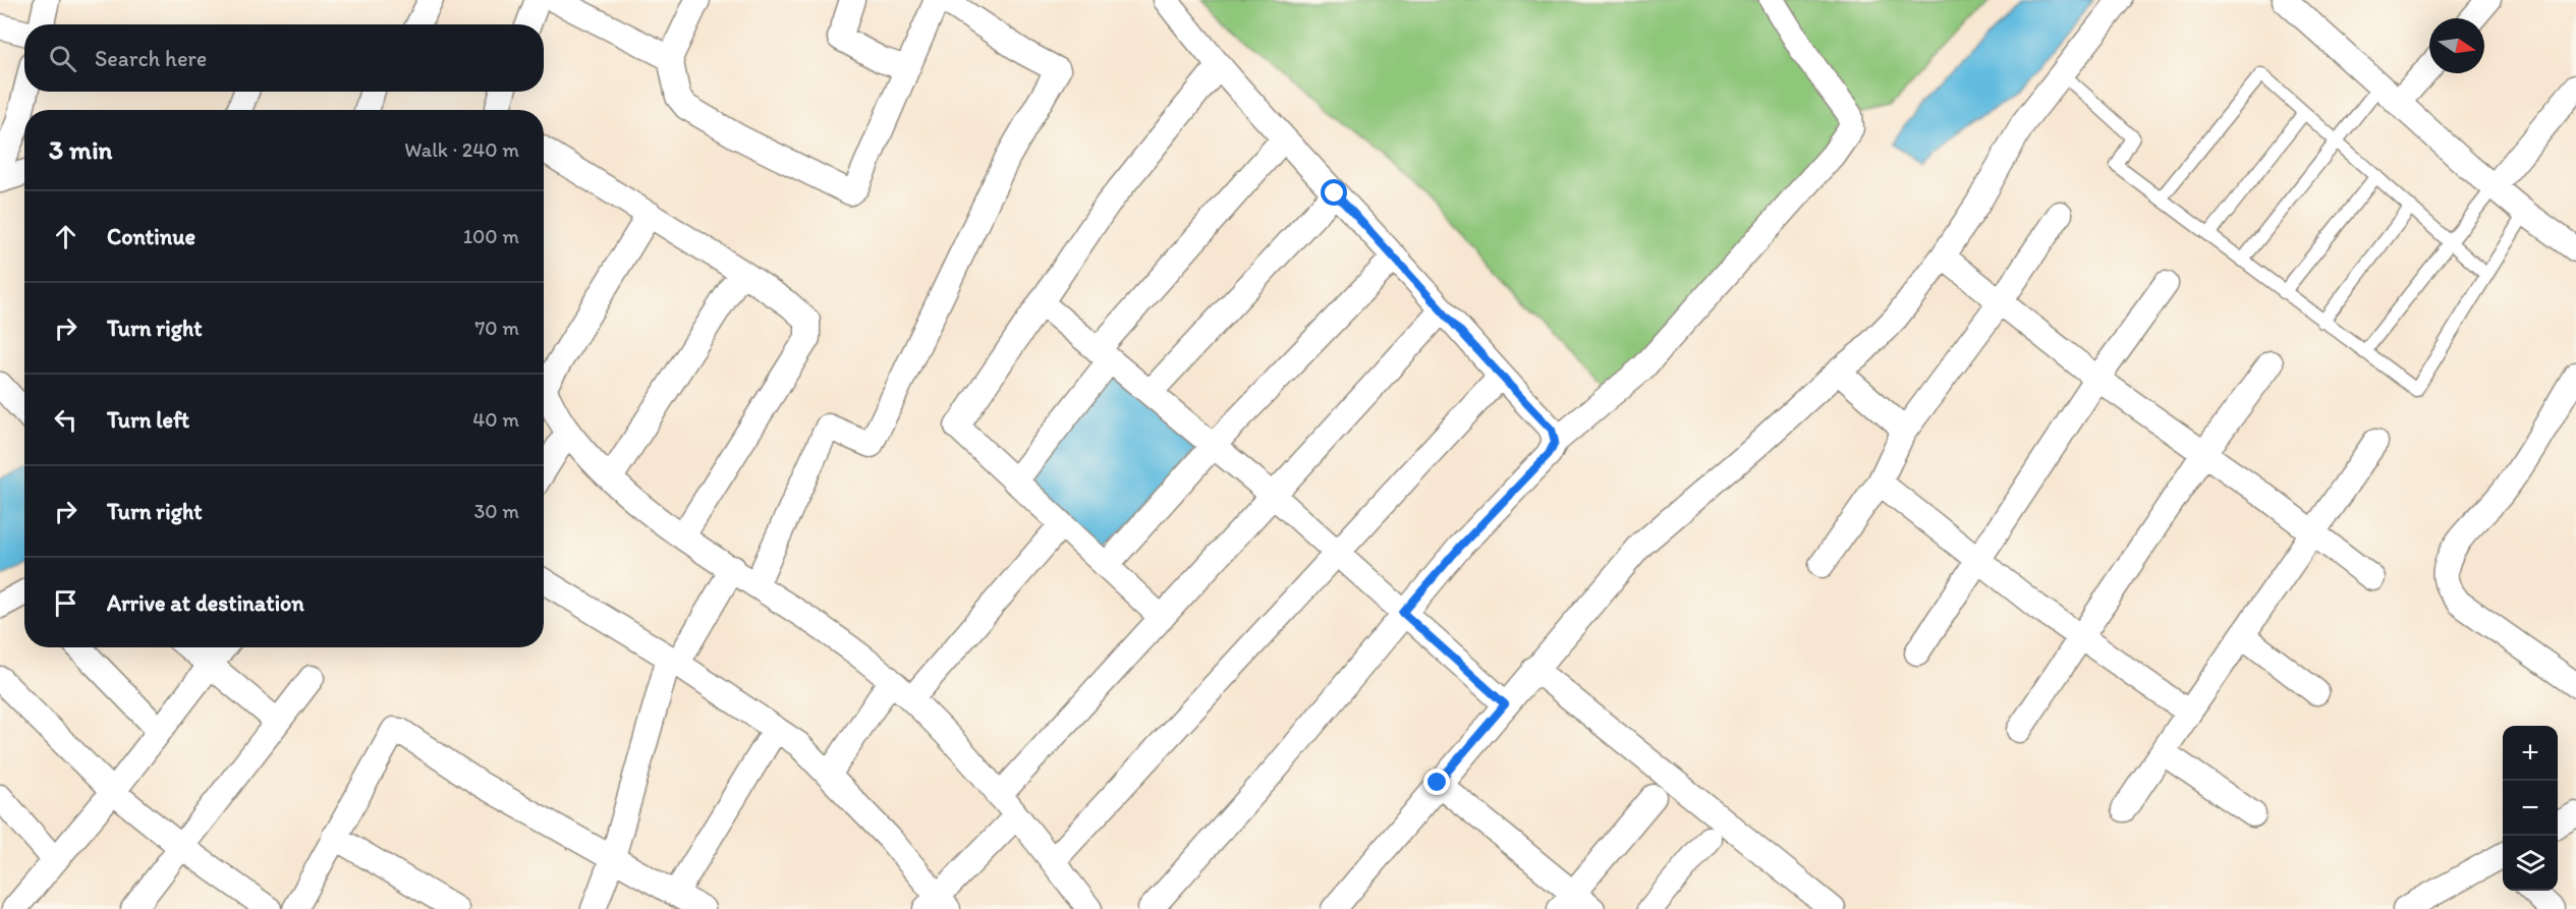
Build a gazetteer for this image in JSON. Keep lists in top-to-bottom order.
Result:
{
  "north": "right",
  "page": {
    "search": "Search here",
    "heading": ["3 min", "Walk · 240 m"],
    "list": [
      ["Continue", "100 m"],
      ["Turn right", "70 m"],
      ["Turn left", "40 m"],
      ["Turn right", "30 m"],
      "Arrive at destination"
    ],
    "map_buttons": ["+", "−"]
  }
}
